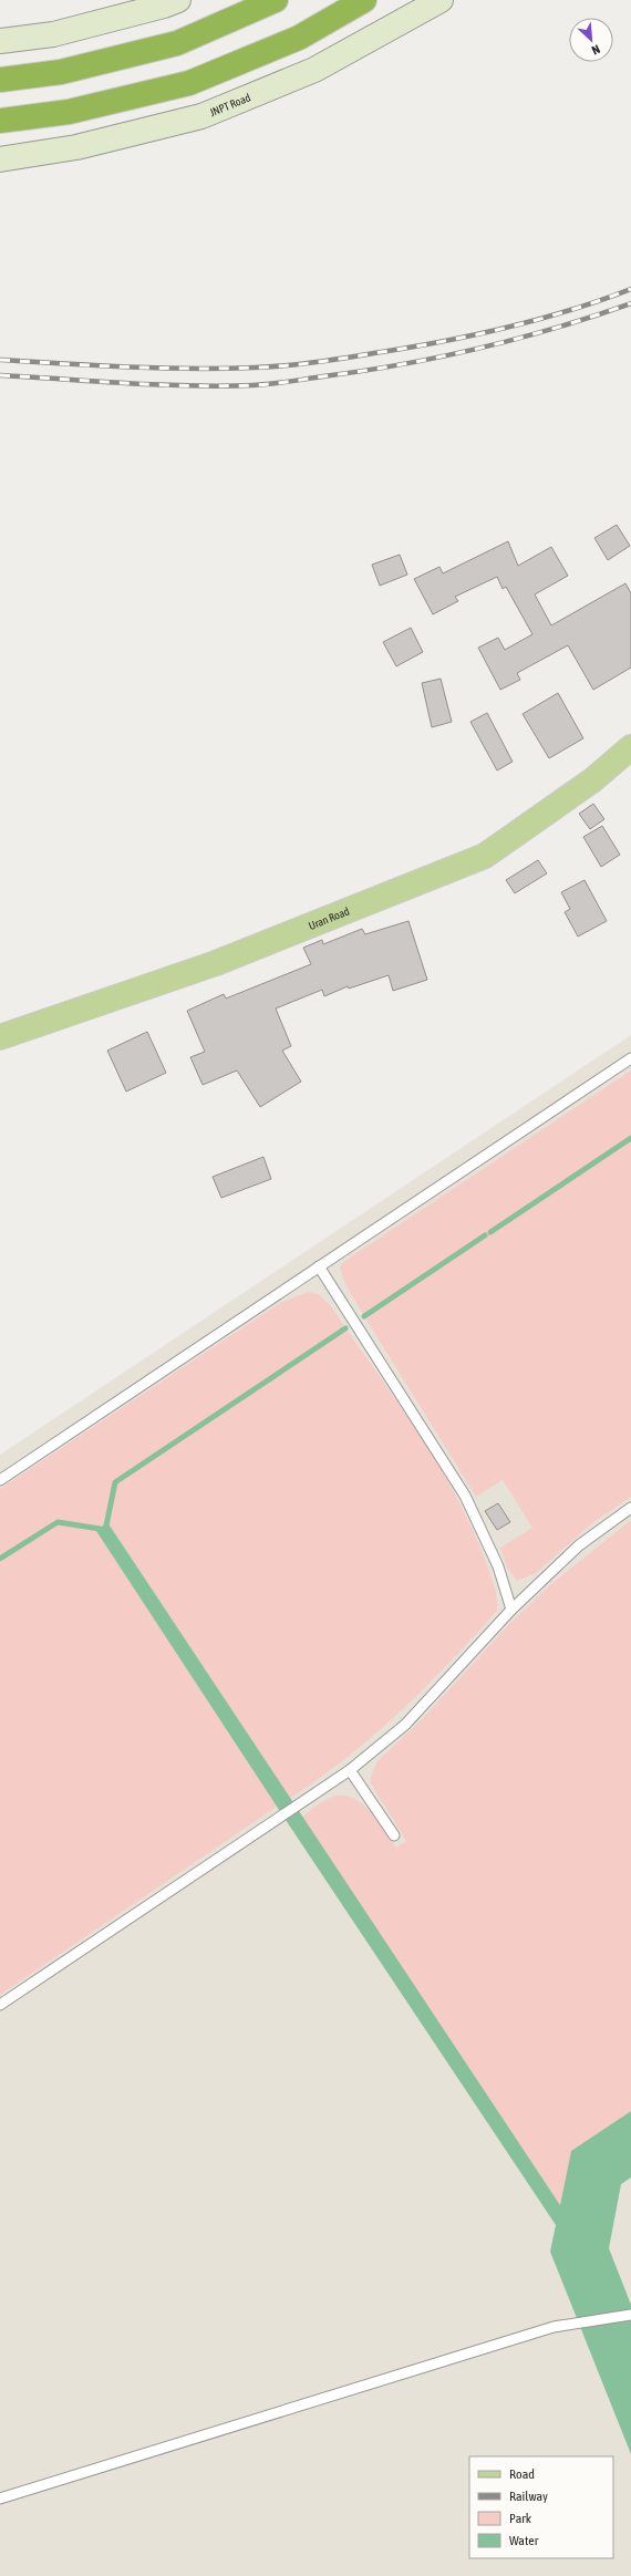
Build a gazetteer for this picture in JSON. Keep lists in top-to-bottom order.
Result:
{
  "streets": {
    "main road": ["Uran Road"],
    "street": ["JNPT Road"]
  },
  "legend": [
    "Road",
    "Railway",
    "Park",
    "Water"
  ],
  "north": "bottom right"
}
